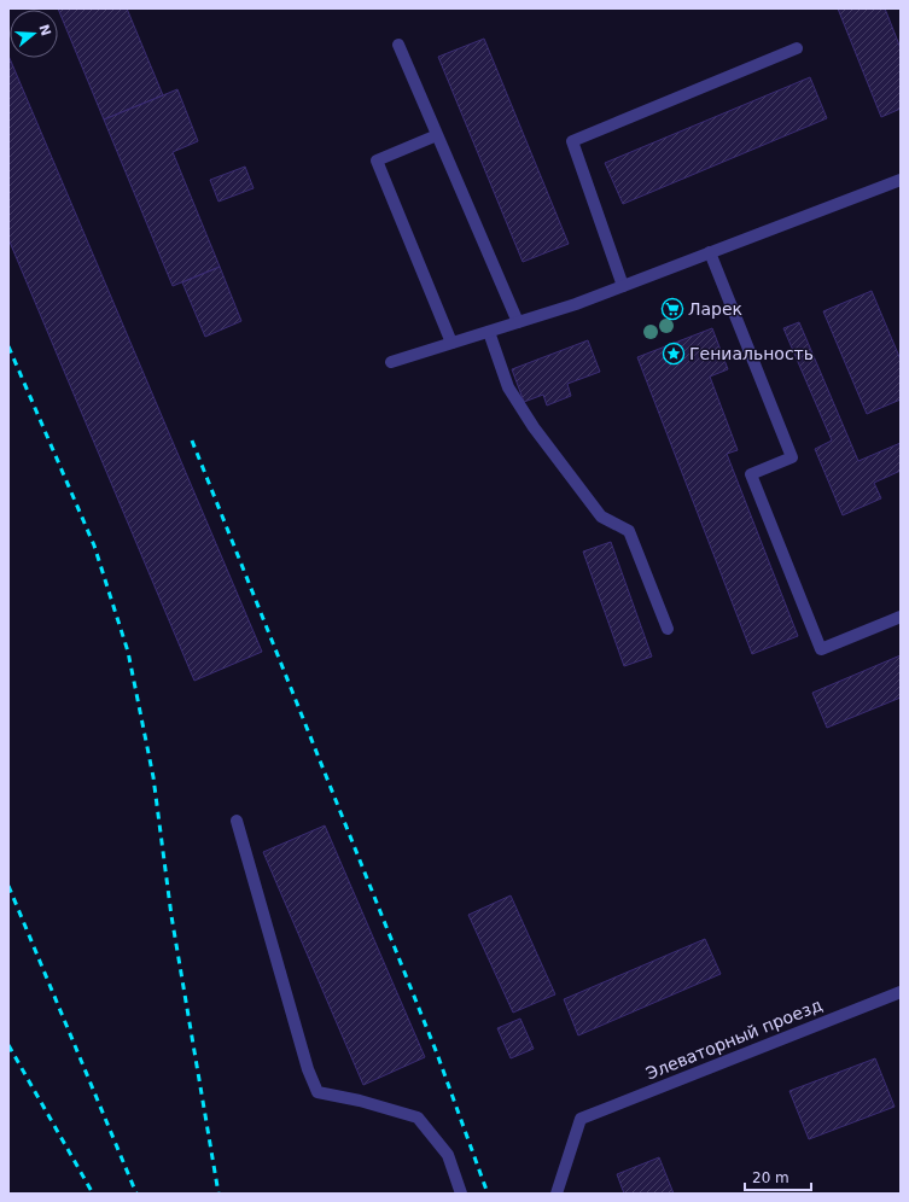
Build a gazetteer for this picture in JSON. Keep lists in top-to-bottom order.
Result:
{
  "streets": {
    "street": ["Элеваторный проезд"]
  },
  "places": {
    "supermarket": ["Ларек"],
    "place": ["Гениальность"]
  },
  "scale_bar": "20 m",
  "north": "right"
}
